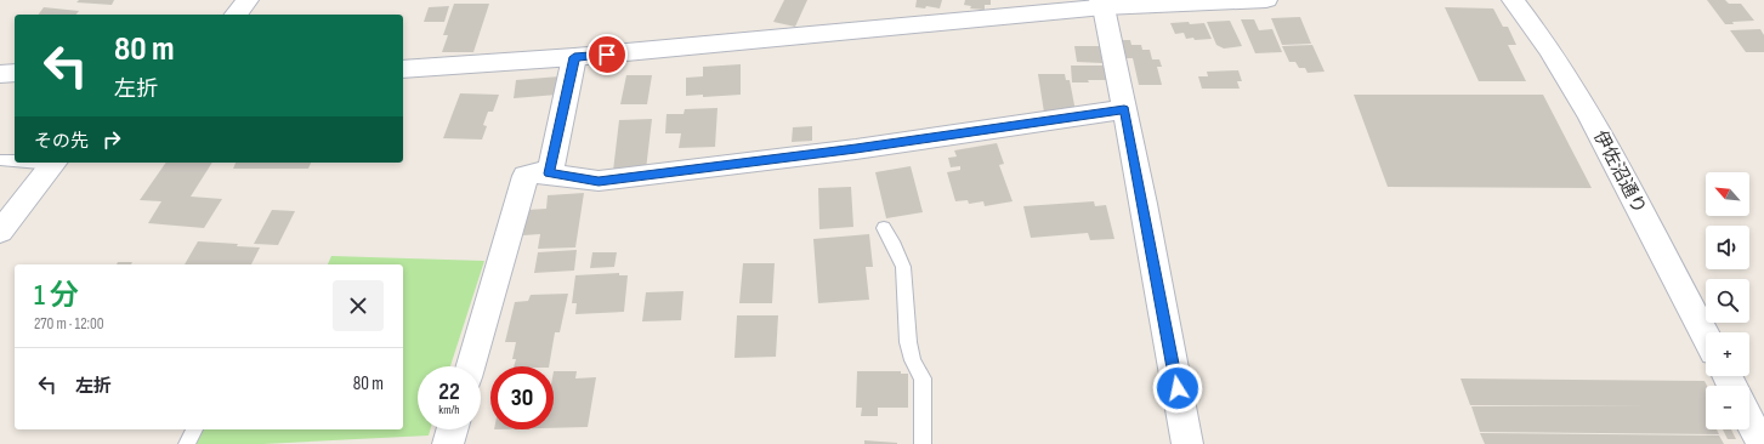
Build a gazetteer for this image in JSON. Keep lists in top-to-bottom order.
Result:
{
  "streets": {
    "street": ["伊佐沼通り"]
  },
  "north": "top left",
  "page": {
    "turn": ["80 m", "左折"],
    "then": "その先",
    "map_buttons": ["+", "−"],
    "heading": ["1 分", "270 m · 12:00"],
    "list": [
      {
        "name": "左折",
        "value": "80 m"
      }
    ],
    "speed": "22 km/h",
    "limit": "30"
  }
}
